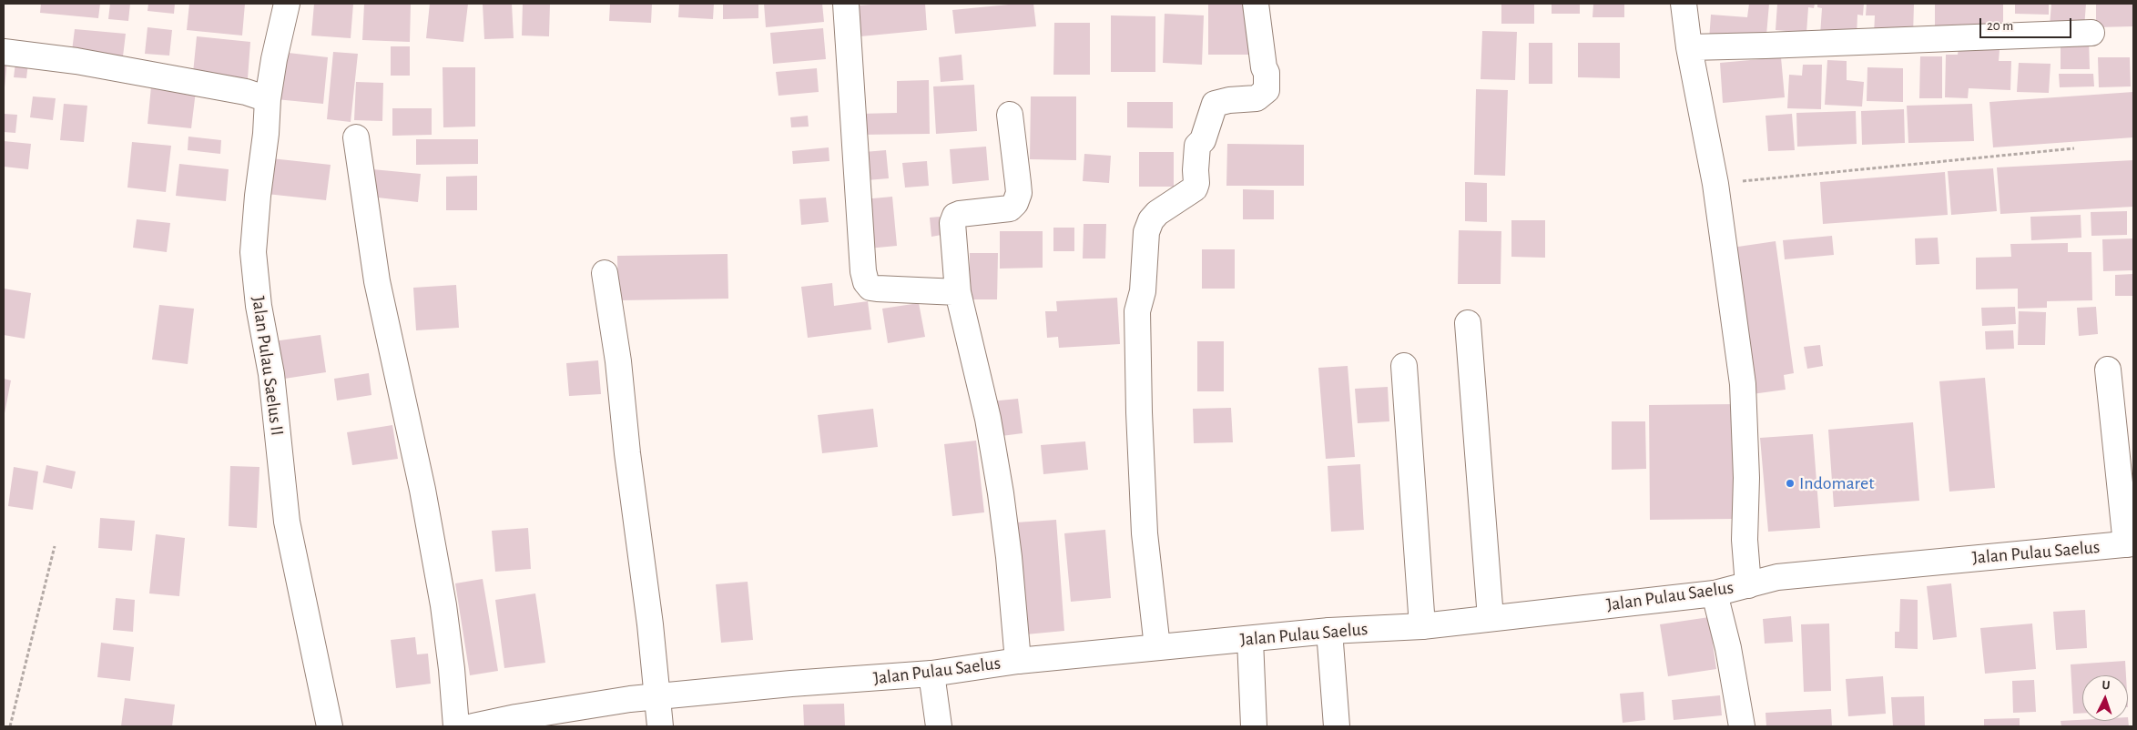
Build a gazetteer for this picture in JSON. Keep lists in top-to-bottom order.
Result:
{
  "streets": {
    "street": ["Jalan Pulau Saelus II", "Jalan Pulau Saelus"]
  },
  "places": ["Indomaret"],
  "scale_bar": "20 m",
  "north": "top"
}
